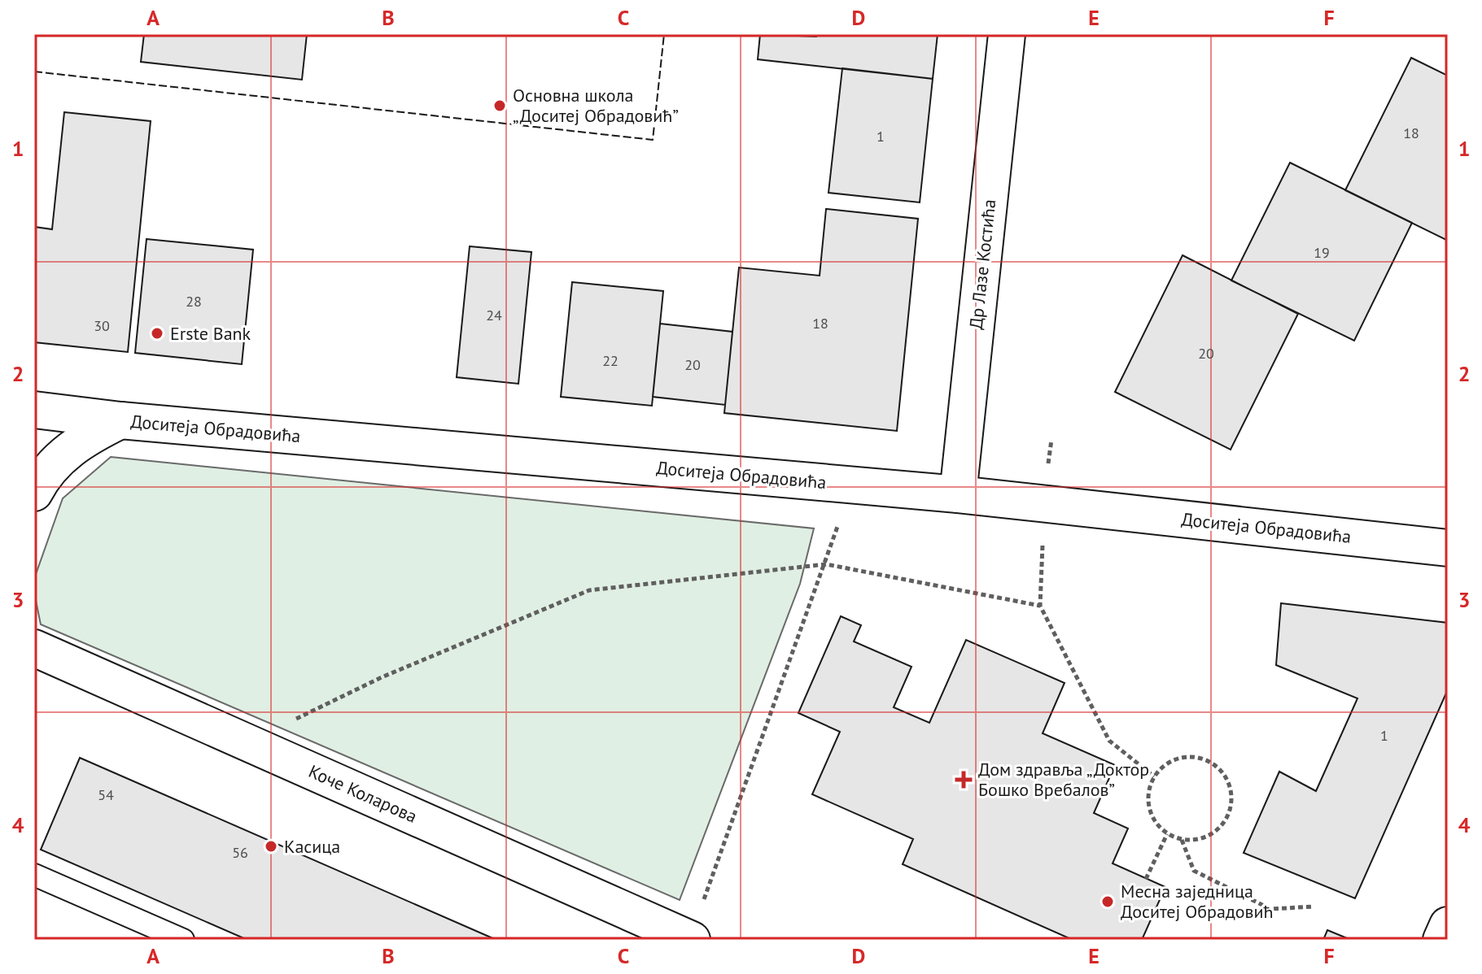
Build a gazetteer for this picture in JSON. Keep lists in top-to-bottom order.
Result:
{
  "streets": {
    "street": ["Др Лазе Костића", "Доситеја Обрадовића", "Коче Коларова"]
  },
  "crossings": [
    ["Др Лазе Костића", "Доситеја Обрадовића"]
  ],
  "places": {
    "other": [
      "Основна школа „Доситеј Обрадовић”",
      "Erste Bank",
      "Касица",
      "Месна заједница Доситеј Обрадовић"
    ],
    "health": ["Дом здравља „Доктор Бошко Вребалов”"]
  },
  "house_numbers": [
    "18",
    "1",
    "19",
    "28",
    "24",
    "18",
    "30",
    "20",
    "22",
    "20",
    "1",
    "54",
    "56"
  ],
  "grid": {
    "columns": [
      "A",
      "B",
      "C",
      "D",
      "E",
      "F"
    ],
    "rows": [
      "1",
      "2",
      "3",
      "4"
    ]
  }
}
